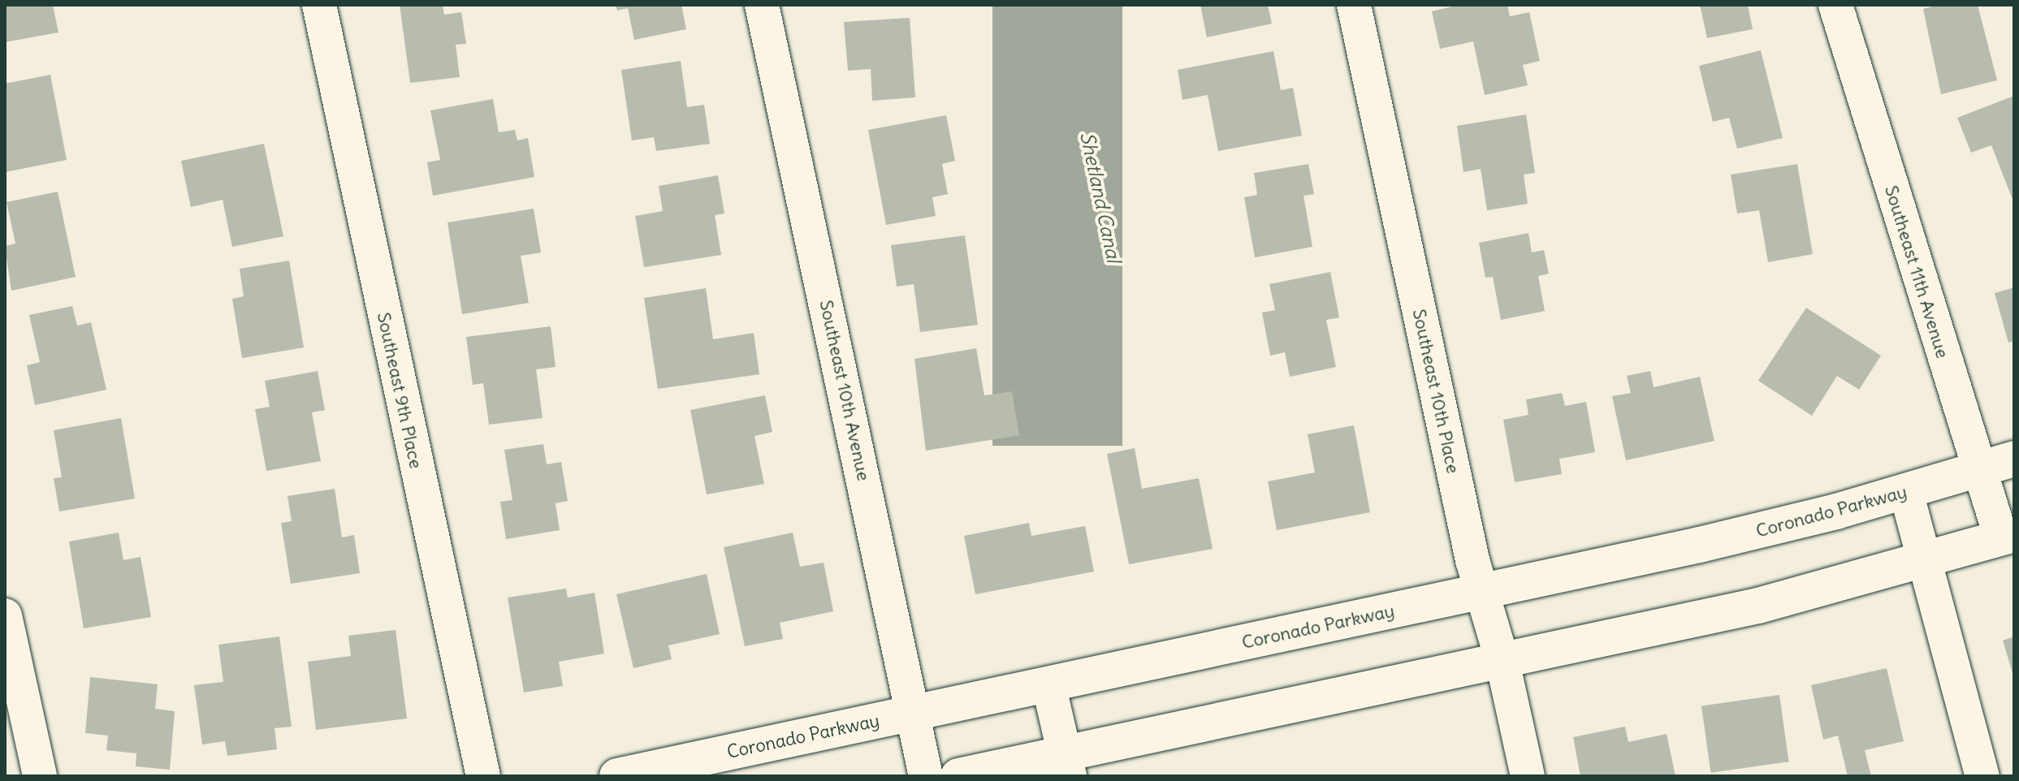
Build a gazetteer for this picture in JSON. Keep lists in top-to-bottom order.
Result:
{
  "streets": {
    "street": [
      "Southeast 11th Avenue",
      "Southeast 9th Place",
      "Southeast 10th Avenue",
      "Southeast 10th Place",
      "Coronado Parkway"
    ]
  },
  "crossings": [
    ["Southeast 11th Avenue", "Coronado Parkway"],
    ["Southeast 10th Avenue", "Coronado Parkway"],
    ["Southeast 10th Place", "Coronado Parkway"]
  ],
  "water": ["Shetland Canal"]
}
